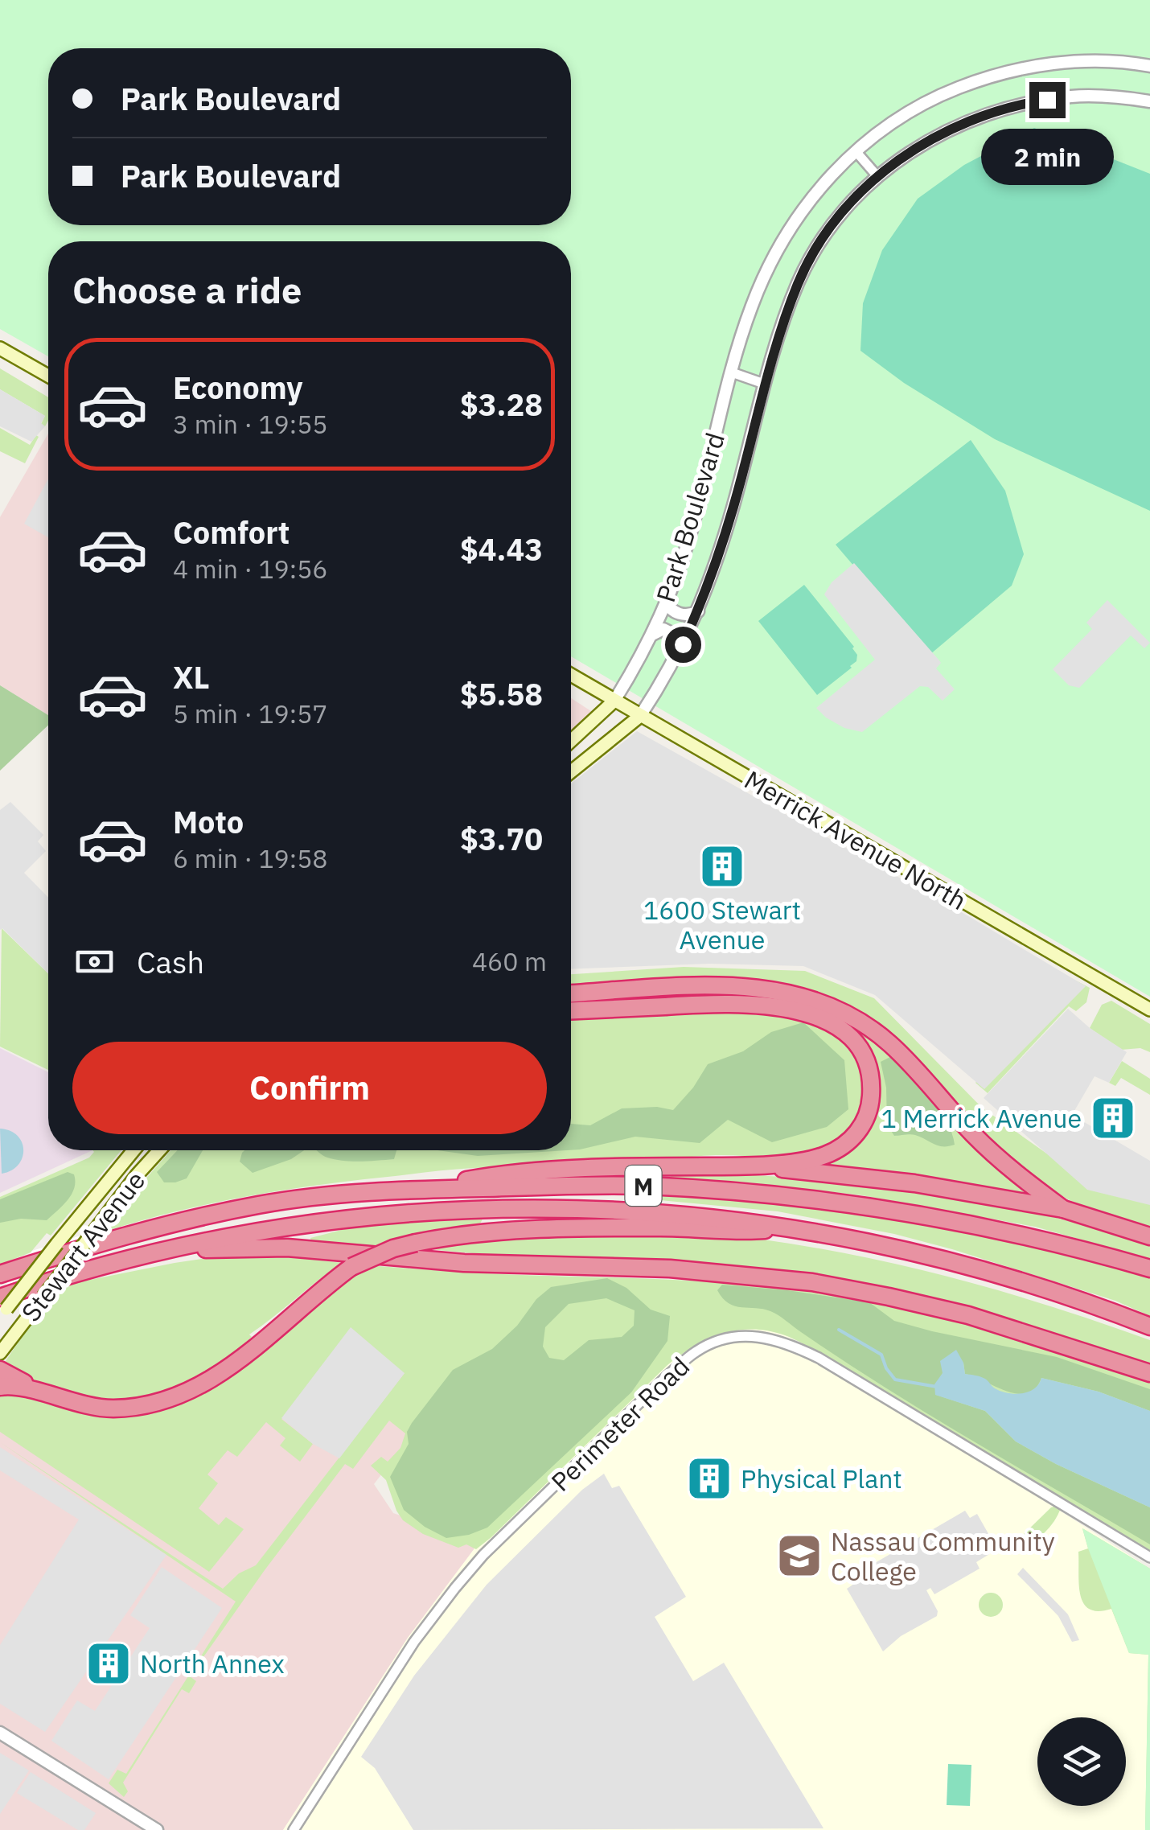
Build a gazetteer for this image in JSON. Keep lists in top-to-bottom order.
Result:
{
  "streets": {
    "highway": ["M"],
    "main road": ["Merrick Avenue North", "Stewart Avenue"],
    "street": ["Park Boulevard", "Perimeter Road"]
  },
  "crossings": [
    ["Park Boulevard", "Merrick Avenue North"],
    ["M", "Stewart Avenue"]
  ],
  "places": {
    "building": [
      "1600 Stewart Avenue",
      "1 Merrick Avenue",
      "Physical Plant",
      "North Annex"
    ],
    "school or university": ["Nassau Community College"]
  },
  "page": {
    "banner": ["Park Boulevard", "Park Boulevard"],
    "bubble": "2 min",
    "heading": "Choose a ride",
    "list": [
      {
        "name": "Economy",
        "note": "3 min · 19:55",
        "value": "$3.28"
      },
      {
        "name": "Comfort",
        "note": "4 min · 19:56",
        "value": "$4.43"
      },
      {
        "name": "XL",
        "note": "5 min · 19:57",
        "value": "$5.58"
      },
      {
        "name": "Moto",
        "note": "6 min · 19:58",
        "value": "$3.70"
      }
    ],
    "pay": ["Cash", "460 m"],
    "buttons": "Confirm"
  }
}
